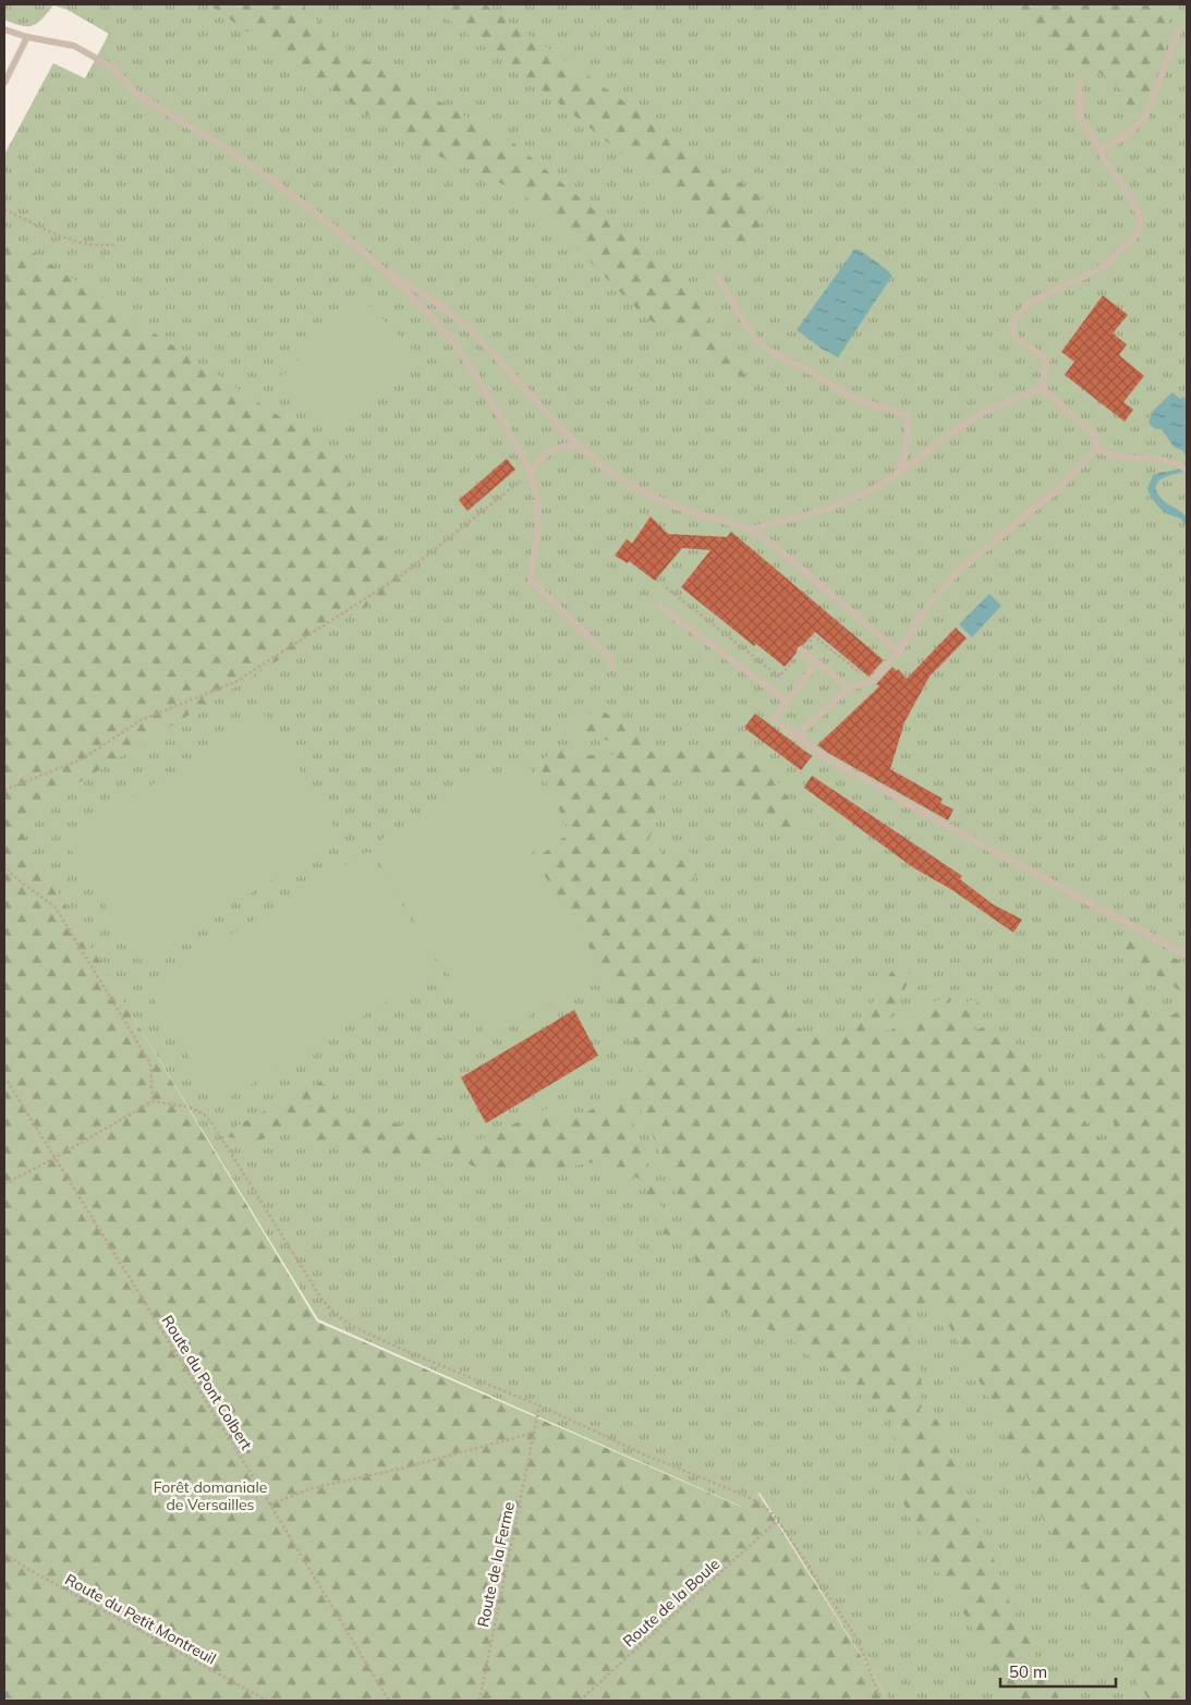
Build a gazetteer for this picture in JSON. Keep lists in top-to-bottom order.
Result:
{
  "streets": {
    "path": [
      "Route du Pont Colbert",
      "Route de la Ferme",
      "Route de la Boule",
      "Route du Petit Montreuil"
    ]
  },
  "parks": ["Forêt domaniale de Versailles"],
  "scale_bar": "50 m"
}
